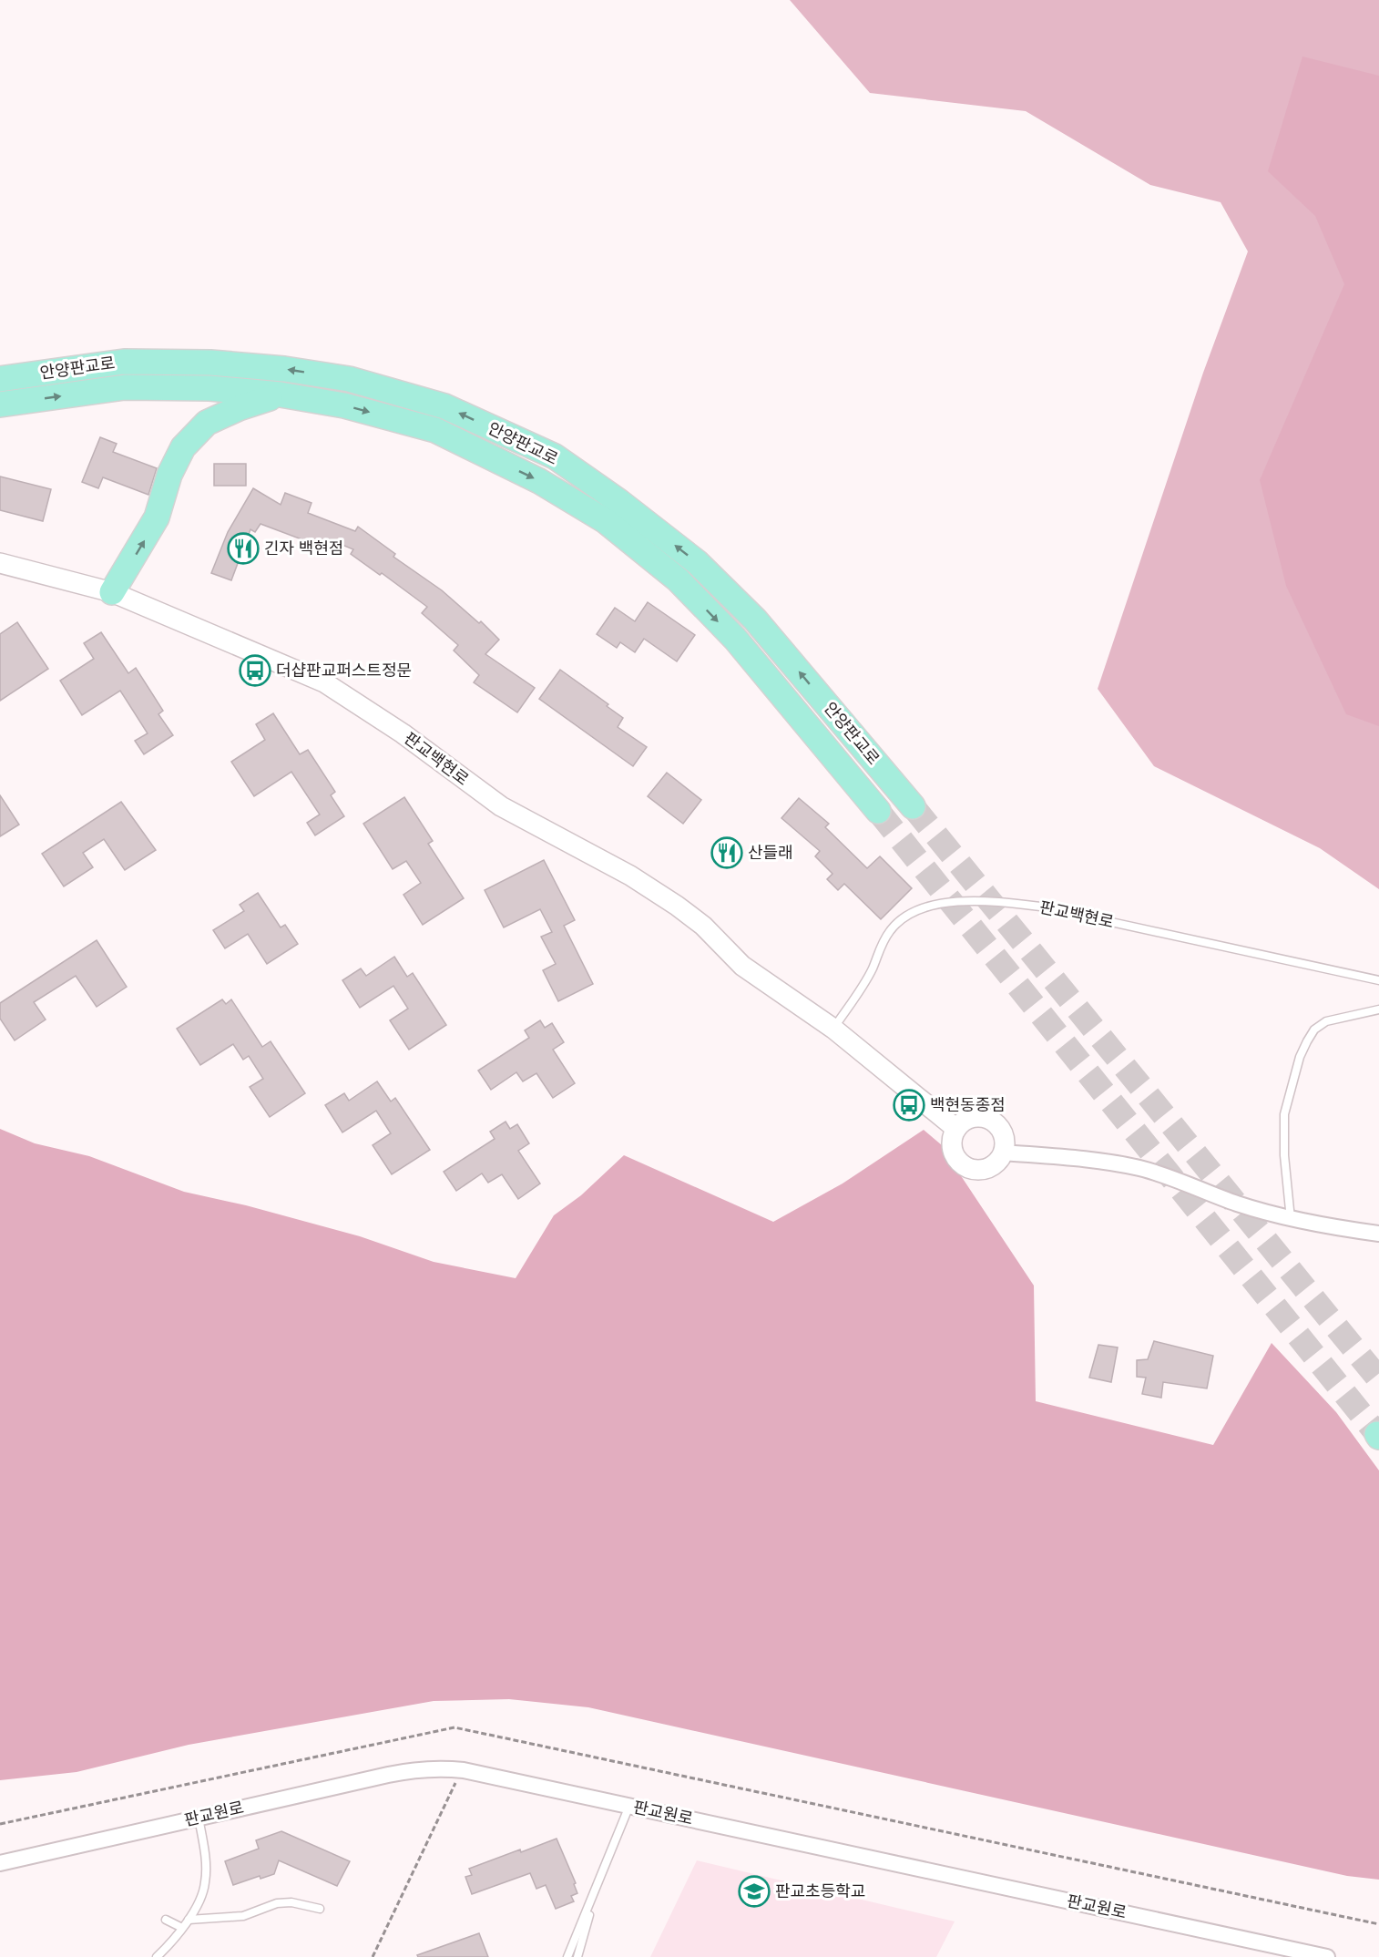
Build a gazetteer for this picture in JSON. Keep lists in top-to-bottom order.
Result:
{
  "streets": {
    "main road": ["안양판교로"],
    "street": ["판교백현로", "판교원로"]
  },
  "places": {
    "restaurant": ["긴자 백현점", "산들래"],
    "bus stop": ["더샵판교퍼스트정문", "백현동종점"],
    "school or university": ["판교초등학교"]
  }
}
